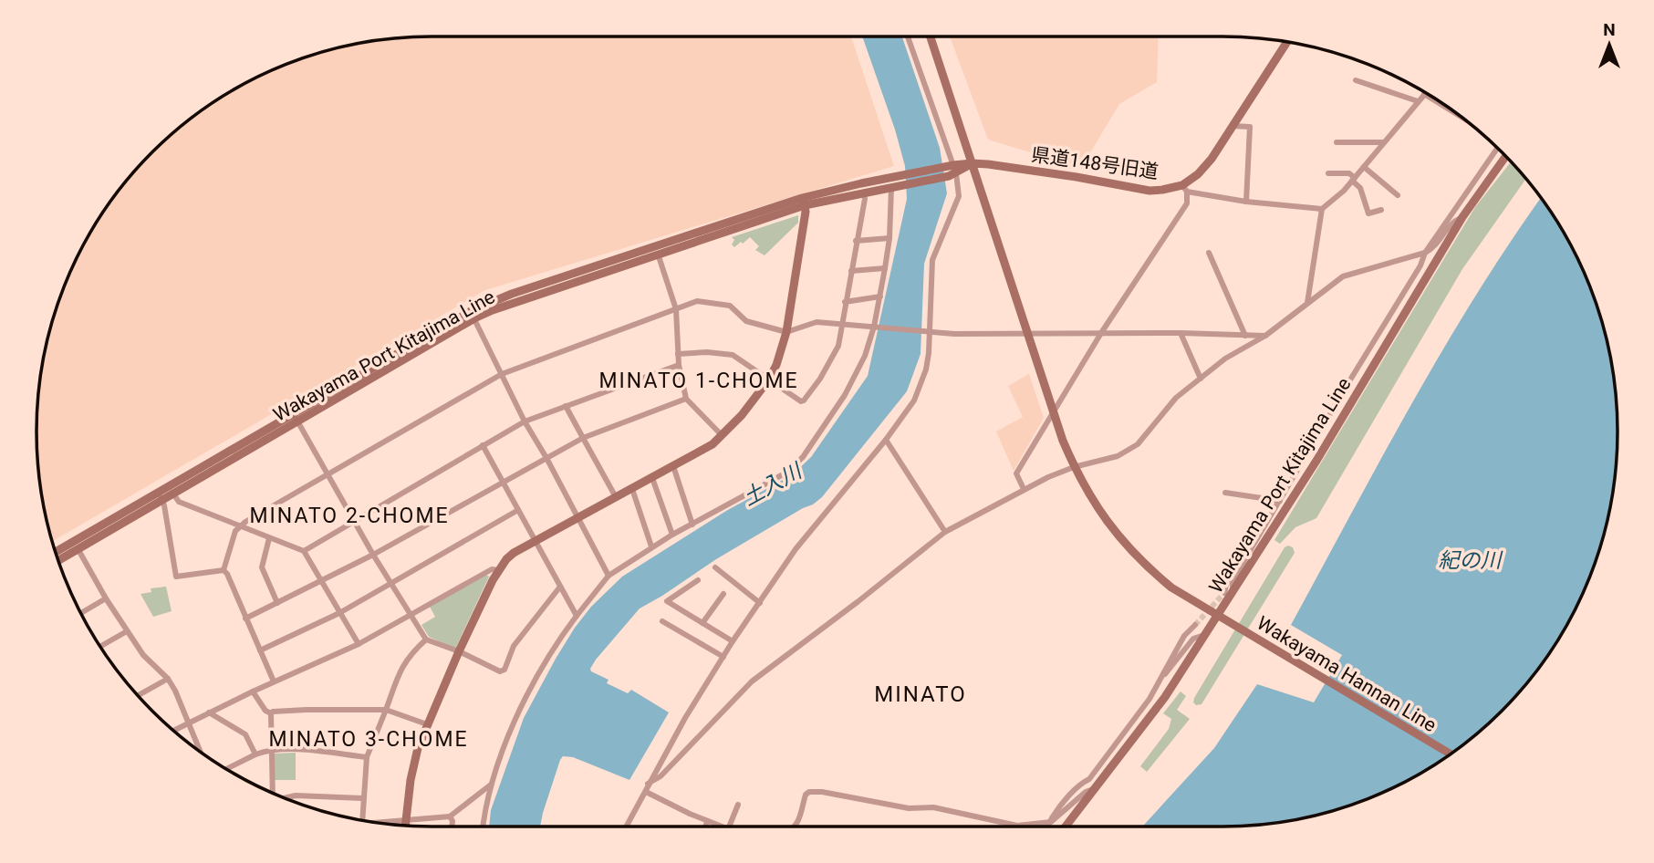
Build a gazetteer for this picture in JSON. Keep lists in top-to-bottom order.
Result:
{
  "streets": {
    "main road": ["県道148号旧道", "Wakayama Port Kitajima Line", "Wakayama Hannan Line"]
  },
  "crossings": [
    ["県道148号旧道", "Wakayama Port Kitajima Line"],
    ["Wakayama Port Kitajima Line", "Wakayama Hannan Line"]
  ],
  "districts": [
    "MINATO 1-CHOME",
    "MINATO 2-CHOME",
    "MINATO",
    "MINATO 3-CHOME"
  ],
  "water": ["土入川", "紀の川"],
  "north": "top"
}
